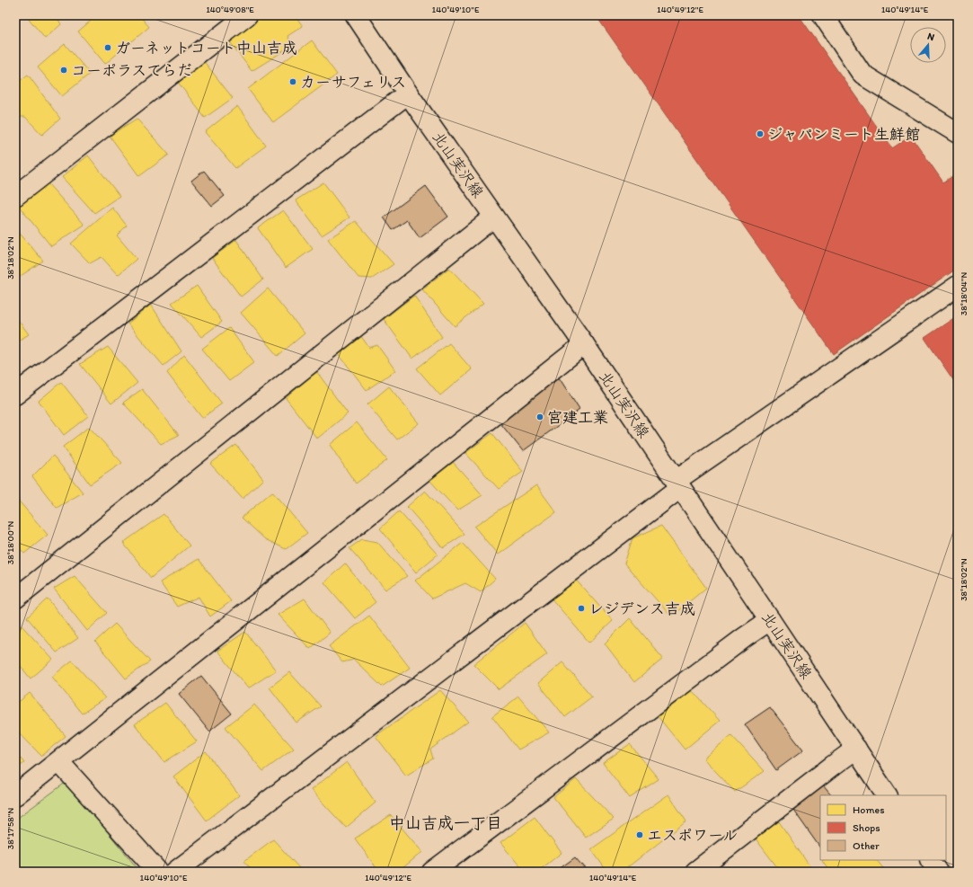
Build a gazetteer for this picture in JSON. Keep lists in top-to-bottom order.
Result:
{
  "streets": {
    "street": ["北山実沢線"]
  },
  "districts": ["中山吉成一丁目"],
  "places": [
    "ガーネットコート中山吉成",
    "コーポラスてらだ",
    "カーサフェリス",
    "ジャパンミート生鮮館",
    "宮建工業",
    "レジデンス吉成",
    "エスポワール"
  ],
  "legend": ["Homes", "Shops", "Other"],
  "north": "top",
  "coordinates": [
    "140°49'08\"E",
    "140°49'10\"E",
    "140°49'12\"E",
    "140°49'14\"E",
    "38°18'02\"N",
    "38°18'04\"N",
    "38°18'00\"N",
    "38°17'58\"N"
  ]
}
